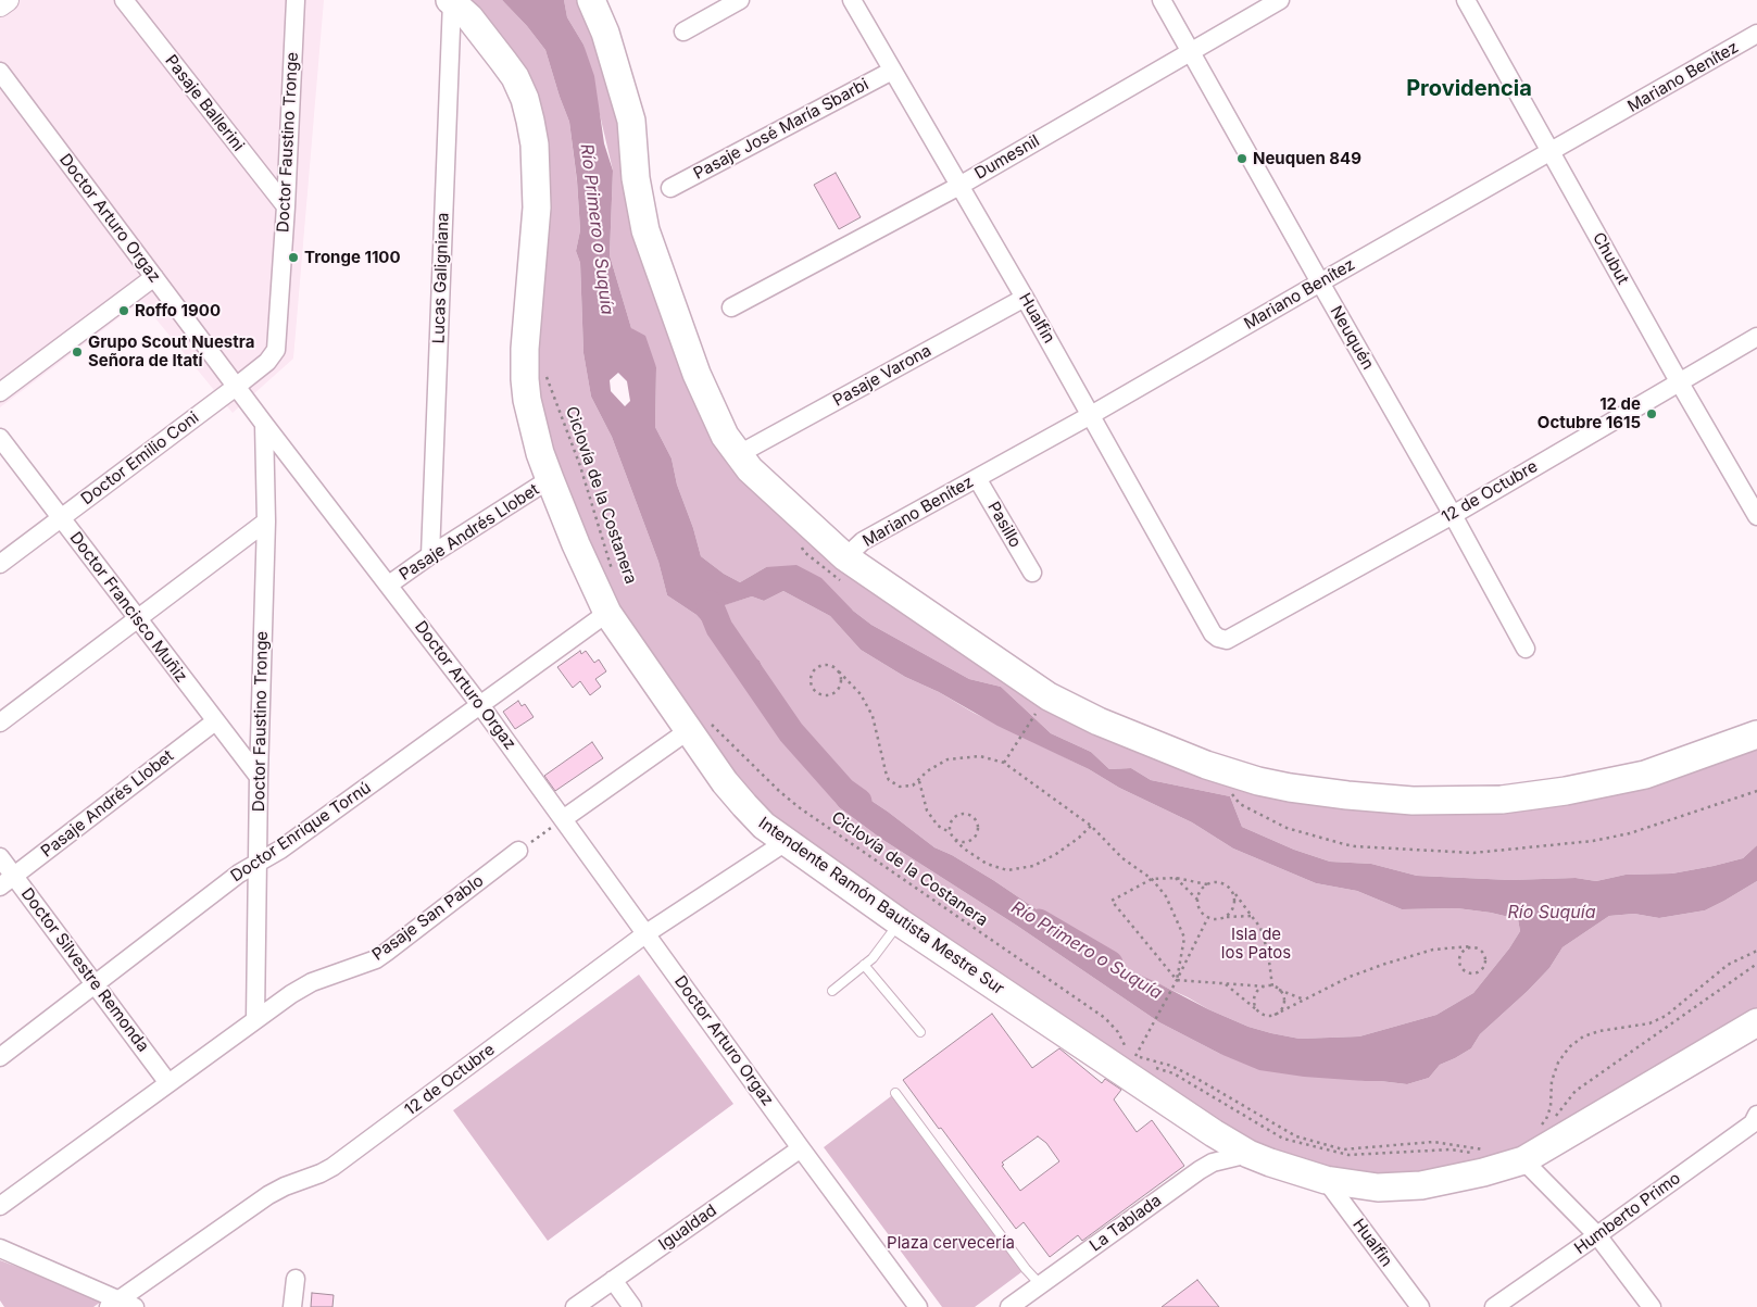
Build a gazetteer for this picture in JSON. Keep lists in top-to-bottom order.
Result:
{
  "streets": {
    "main road": ["Intendente Ramón Bautista Mestre Sur"],
    "street": [
      "Mariano Benítez",
      "Pasaje Ballerini",
      "Pasaje José María Sbarbi",
      "Doctor Faustino Tronge",
      "Dumesnil",
      "Doctor Arturo Orgaz",
      "Chubut",
      "Lucas Galigniana",
      "Hualfin",
      "Neuquén",
      "Pasaje Varona",
      "Doctor Emilio Coni",
      "12 de Octubre",
      "Pasillo",
      "Pasaje Andrés Llobet",
      "Doctor Francisco Muñiz",
      "Doctor Enrique Tornú",
      "Pasaje San Pablo",
      "Doctor Silvestre Remonda",
      "Humberto Primo",
      "La Tablada",
      "Igualdad"
    ],
    "path": ["Ciclovía de la Costanera"]
  },
  "crossings": [
    ["Mariano Benítez", "Chubut"],
    ["Mariano Benítez", "Hualfin"],
    ["Mariano Benítez", "Neuquén"],
    ["Mariano Benítez", "Pasillo"],
    ["Pasaje Ballerini", "Doctor Faustino Tronge"],
    ["Pasaje José María Sbarbi", "Hualfin"],
    ["Doctor Faustino Tronge", "Doctor Arturo Orgaz"],
    ["Doctor Faustino Tronge", "Doctor Emilio Coni"],
    ["Doctor Faustino Tronge", "Doctor Francisco Muñiz"],
    ["Doctor Faustino Tronge", "Doctor Enrique Tornú"],
    ["Doctor Faustino Tronge", "Pasaje San Pablo"],
    ["Dumesnil", "Hualfin"],
    ["Dumesnil", "Neuquén"],
    ["Doctor Arturo Orgaz", "Doctor Emilio Coni"],
    ["Doctor Arturo Orgaz", "12 de Octubre"],
    ["Doctor Arturo Orgaz", "Pasaje Andrés Llobet"],
    ["Doctor Arturo Orgaz", "Doctor Enrique Tornú"],
    ["Doctor Arturo Orgaz", "Igualdad"],
    ["Chubut", "12 de Octubre"],
    ["Lucas Galigniana", "Pasaje Andrés Llobet"],
    ["Lucas Galigniana", "Intendente Ramón Bautista Mestre Sur"],
    ["Hualfin", "Pasaje Varona"],
    ["Hualfin", "12 de Octubre"],
    ["Hualfin", "Intendente Ramón Bautista Mestre Sur"],
    ["Neuquén", "12 de Octubre"],
    ["Doctor Emilio Coni", "Doctor Francisco Muñiz"],
    ["12 de Octubre", "Intendente Ramón Bautista Mestre Sur"],
    ["Ciclovía de la Costanera", "Intendente Ramón Bautista Mestre Sur"],
    ["Pasaje Andrés Llobet", "Doctor Francisco Muñiz"],
    ["Pasaje Andrés Llobet", "Intendente Ramón Bautista Mestre Sur"],
    ["Pasaje Andrés Llobet", "Doctor Silvestre Remonda"],
    ["Doctor Enrique Tornú", "Intendente Ramón Bautista Mestre Sur"],
    ["Doctor Enrique Tornú", "Doctor Silvestre Remonda"],
    ["Intendente Ramón Bautista Mestre Sur", "La Tablada"],
    ["Pasaje San Pablo", "Doctor Silvestre Remonda"]
  ],
  "districts": ["Providencia"],
  "water": ["Río Primero o Suquía", "Río Suquía"],
  "parks": ["Isla de los Patos", "Plaza cervecería"],
  "places": [
    "Neuquen 849",
    "Tronge 1100",
    "Roffo 1900",
    "Grupo Scout Nuestra Señora de Itatí",
    "12 de Octubre 1615"
  ]
}
